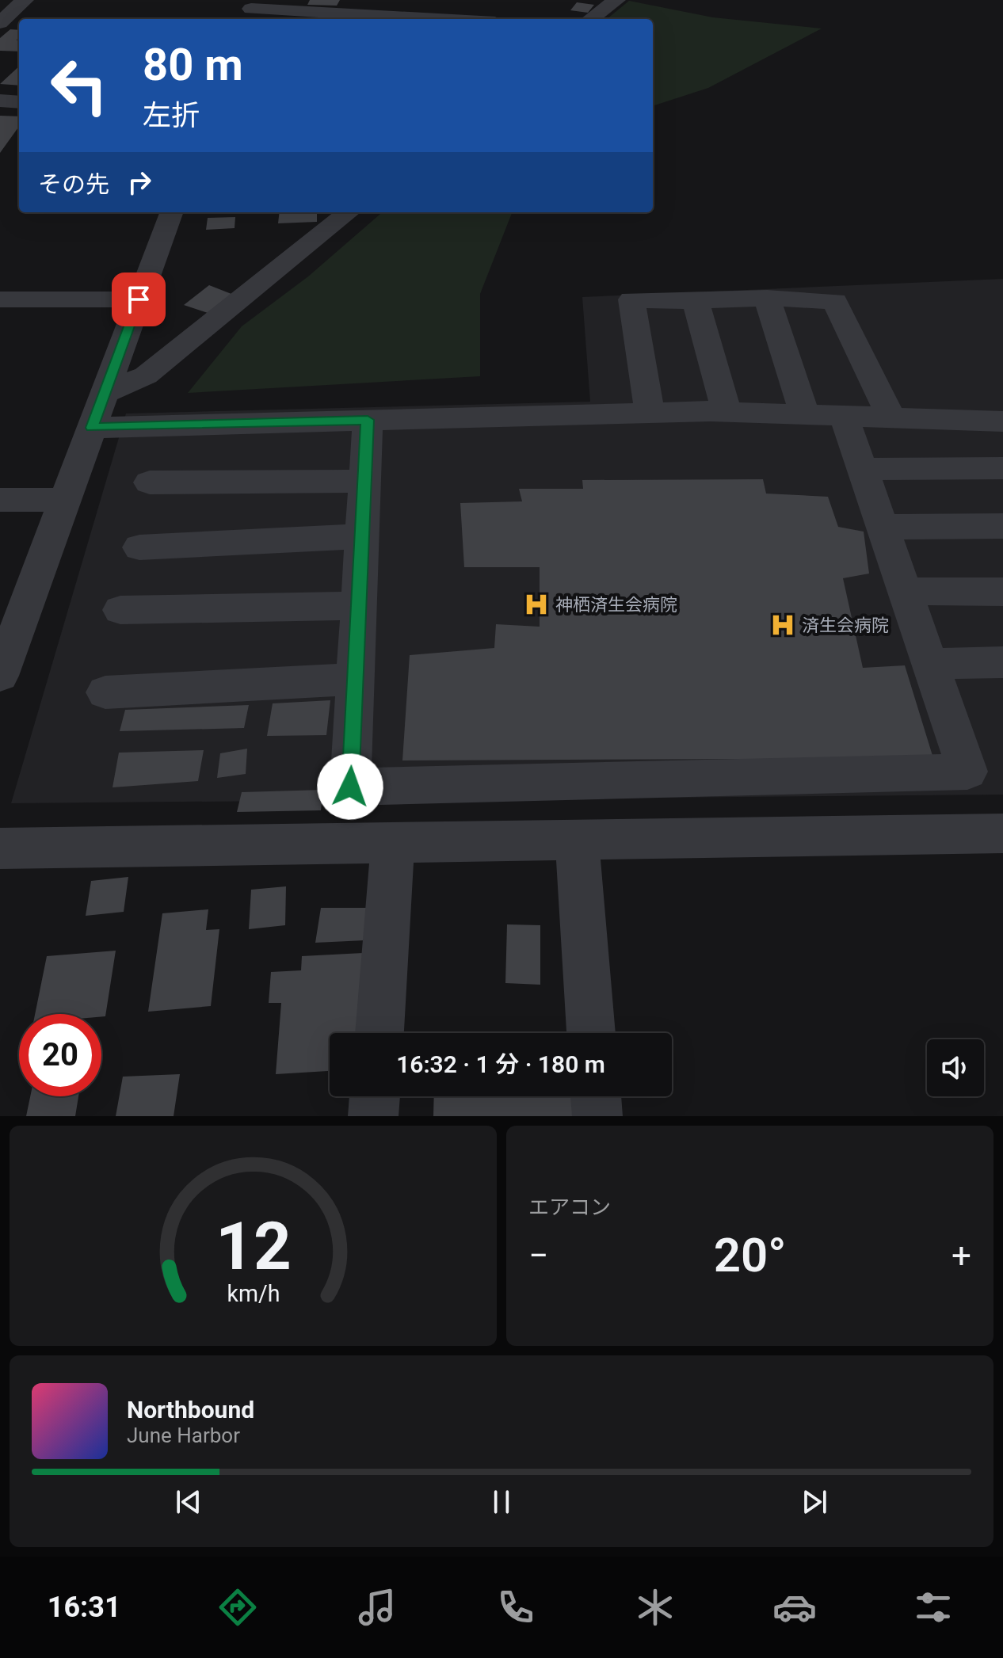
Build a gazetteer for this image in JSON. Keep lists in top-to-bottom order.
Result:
{
  "places": {
    "hospital": ["神栖済生会病院", "済生会病院"]
  },
  "page": {
    "turn": ["80 m", "左折"],
    "then": "その先",
    "limit": "20",
    "trip": "16:32 · 1 分 · 180 m",
    "tile": "エアコン",
    "heat": ["−", "20°", "+"],
    "song": ["Northbound", "June Harbor"],
    "tabs": "16:31",
    "gauge": ["12", "km/h"]
  }
}
